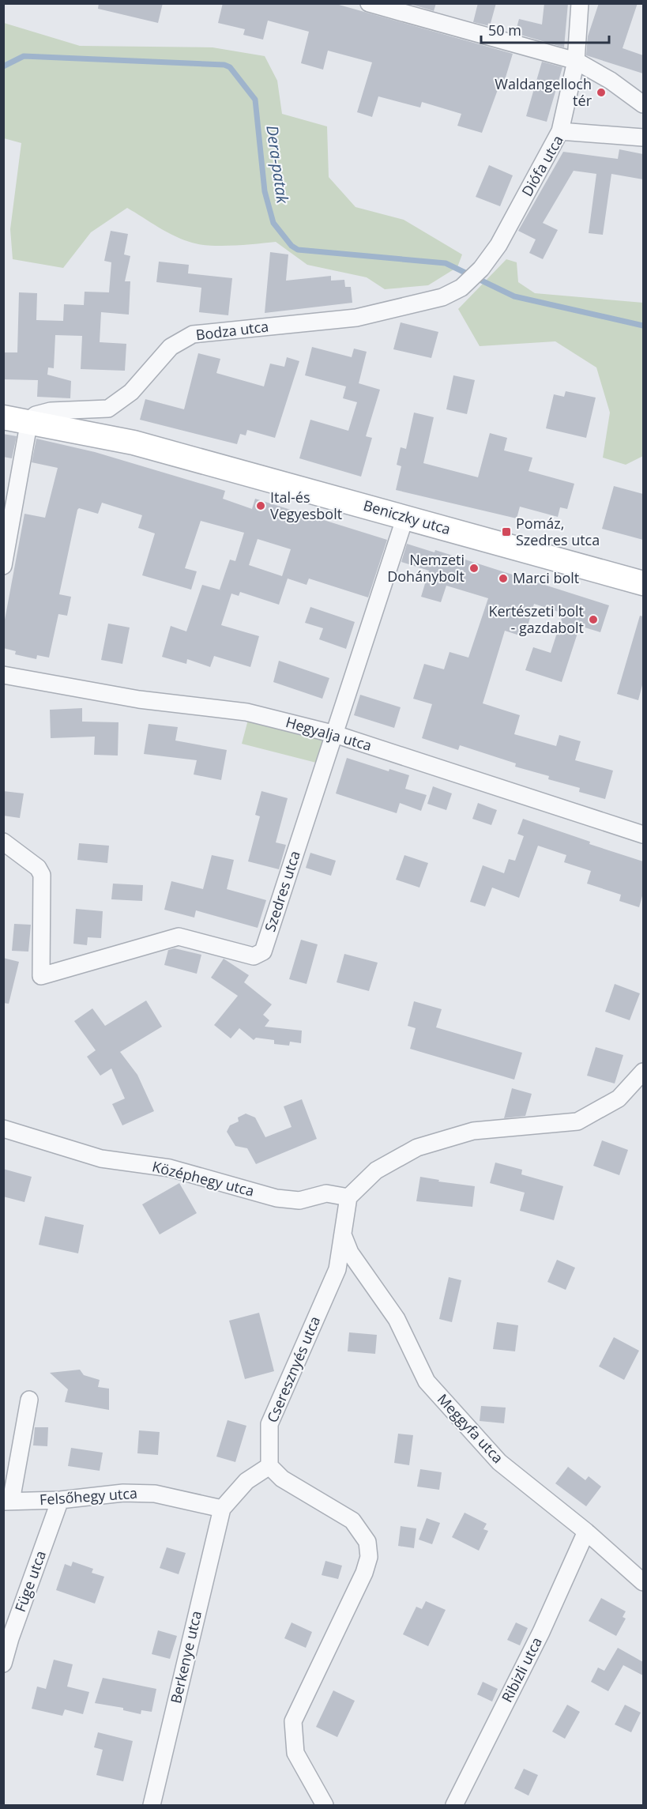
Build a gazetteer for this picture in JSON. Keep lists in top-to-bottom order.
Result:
{
  "streets": {
    "main road": ["Beniczky utca"],
    "street": [
      "Diófa utca",
      "Bodza utca",
      "Hegyalja utca",
      "Szedres utca",
      "Középhegy utca",
      "Cseresznyés utca",
      "Meggyfa utca",
      "Felsőhegy utca",
      "Füge utca",
      "Berkenye utca",
      "Ribizli utca"
    ]
  },
  "crossings": [
    ["Diófa utca", "Bodza utca"],
    ["Bodza utca", "Beniczky utca"],
    ["Beniczky utca", "Szedres utca"],
    ["Hegyalja utca", "Szedres utca"],
    ["Középhegy utca", "Cseresznyés utca"],
    ["Cseresznyés utca", "Meggyfa utca"],
    ["Meggyfa utca", "Ribizli utca"],
    ["Felsőhegy utca", "Füge utca"],
    ["Felsőhegy utca", "Berkenye utca"]
  ],
  "water": ["Dera-patak"],
  "places": {
    "other": [
      "Waldangelloch tér",
      "Ital-és Vegyesbolt",
      "Nemzeti Dohánybolt",
      "Marci bolt",
      "Kertészeti bolt - gazdabolt"
    ],
    "transit": ["Pomáz, Szedres utca"]
  },
  "scale_bar": "50 m"
}
